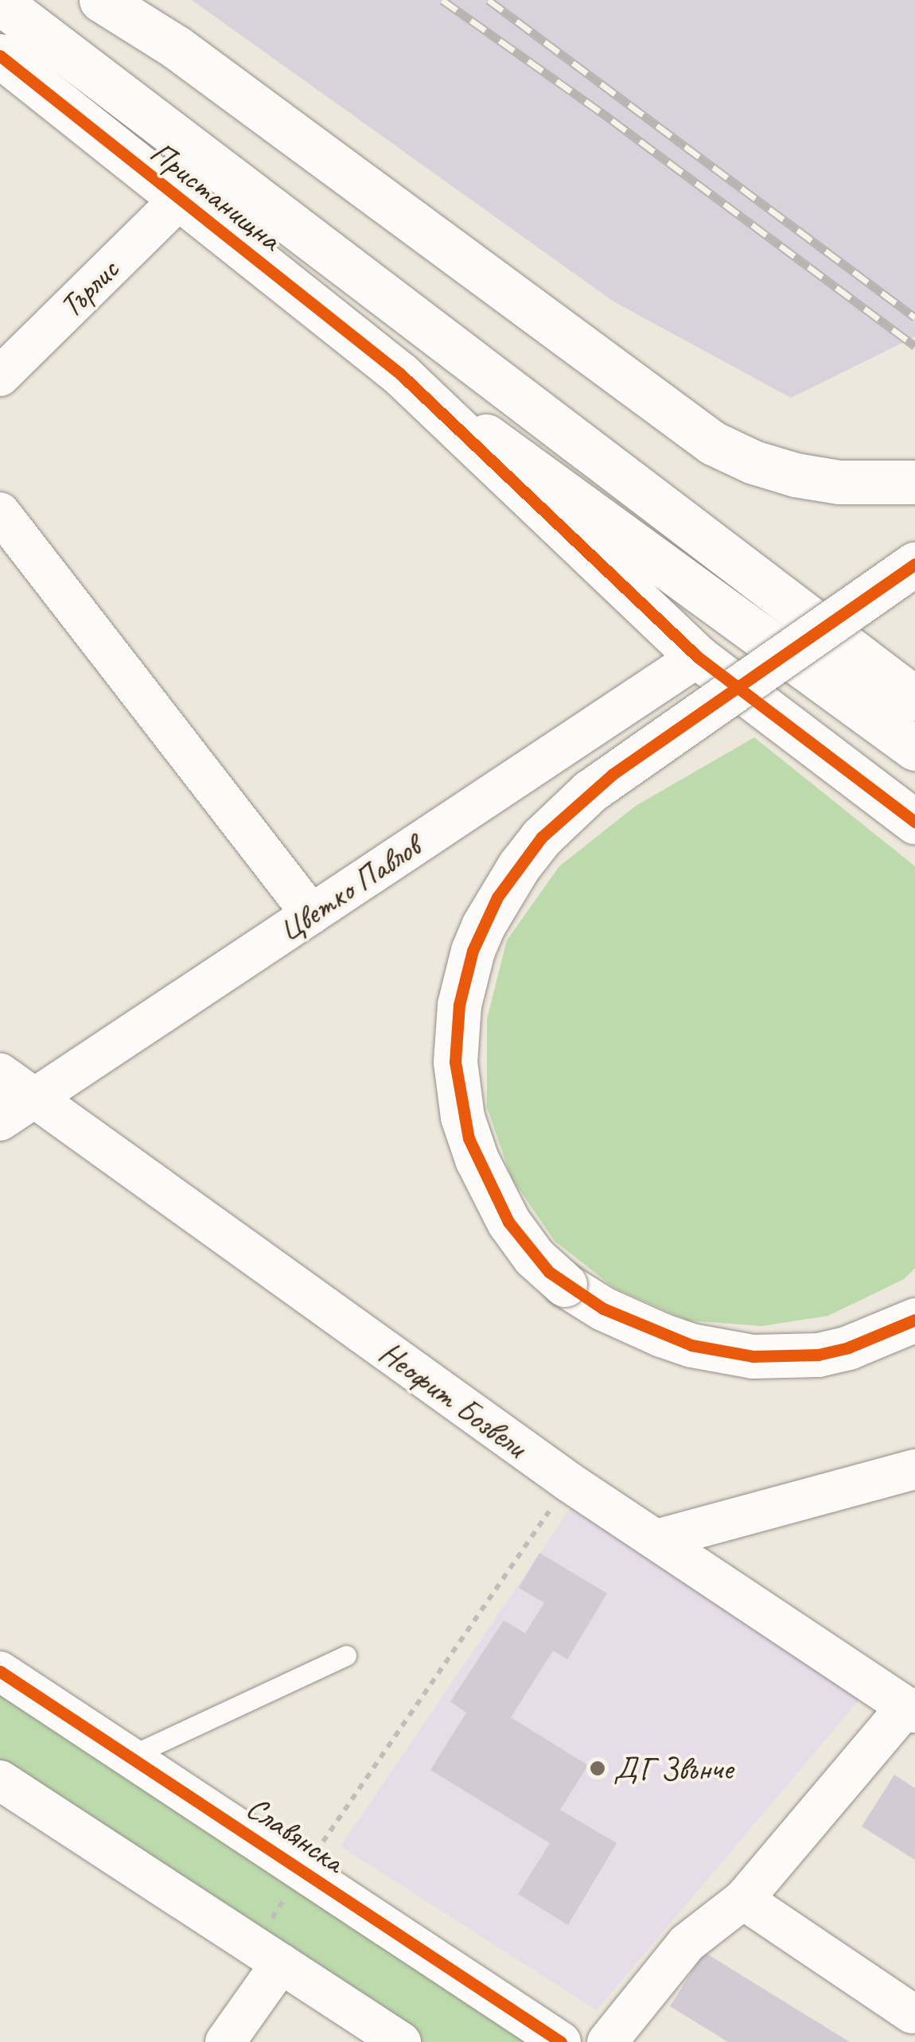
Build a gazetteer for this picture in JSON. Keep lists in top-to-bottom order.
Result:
{
  "streets": {
    "main road": ["Пристанищна"],
    "street": [
      "Търлис",
      "Цветко Павлов",
      "Неофит Бозвели",
      "Славянска"
    ]
  },
  "crossings": [
    ["Пристанищна", "Търлис"],
    ["Цветко Павлов", "Неофит Бозвели"]
  ],
  "places": ["ДГ Звънче"]
}
